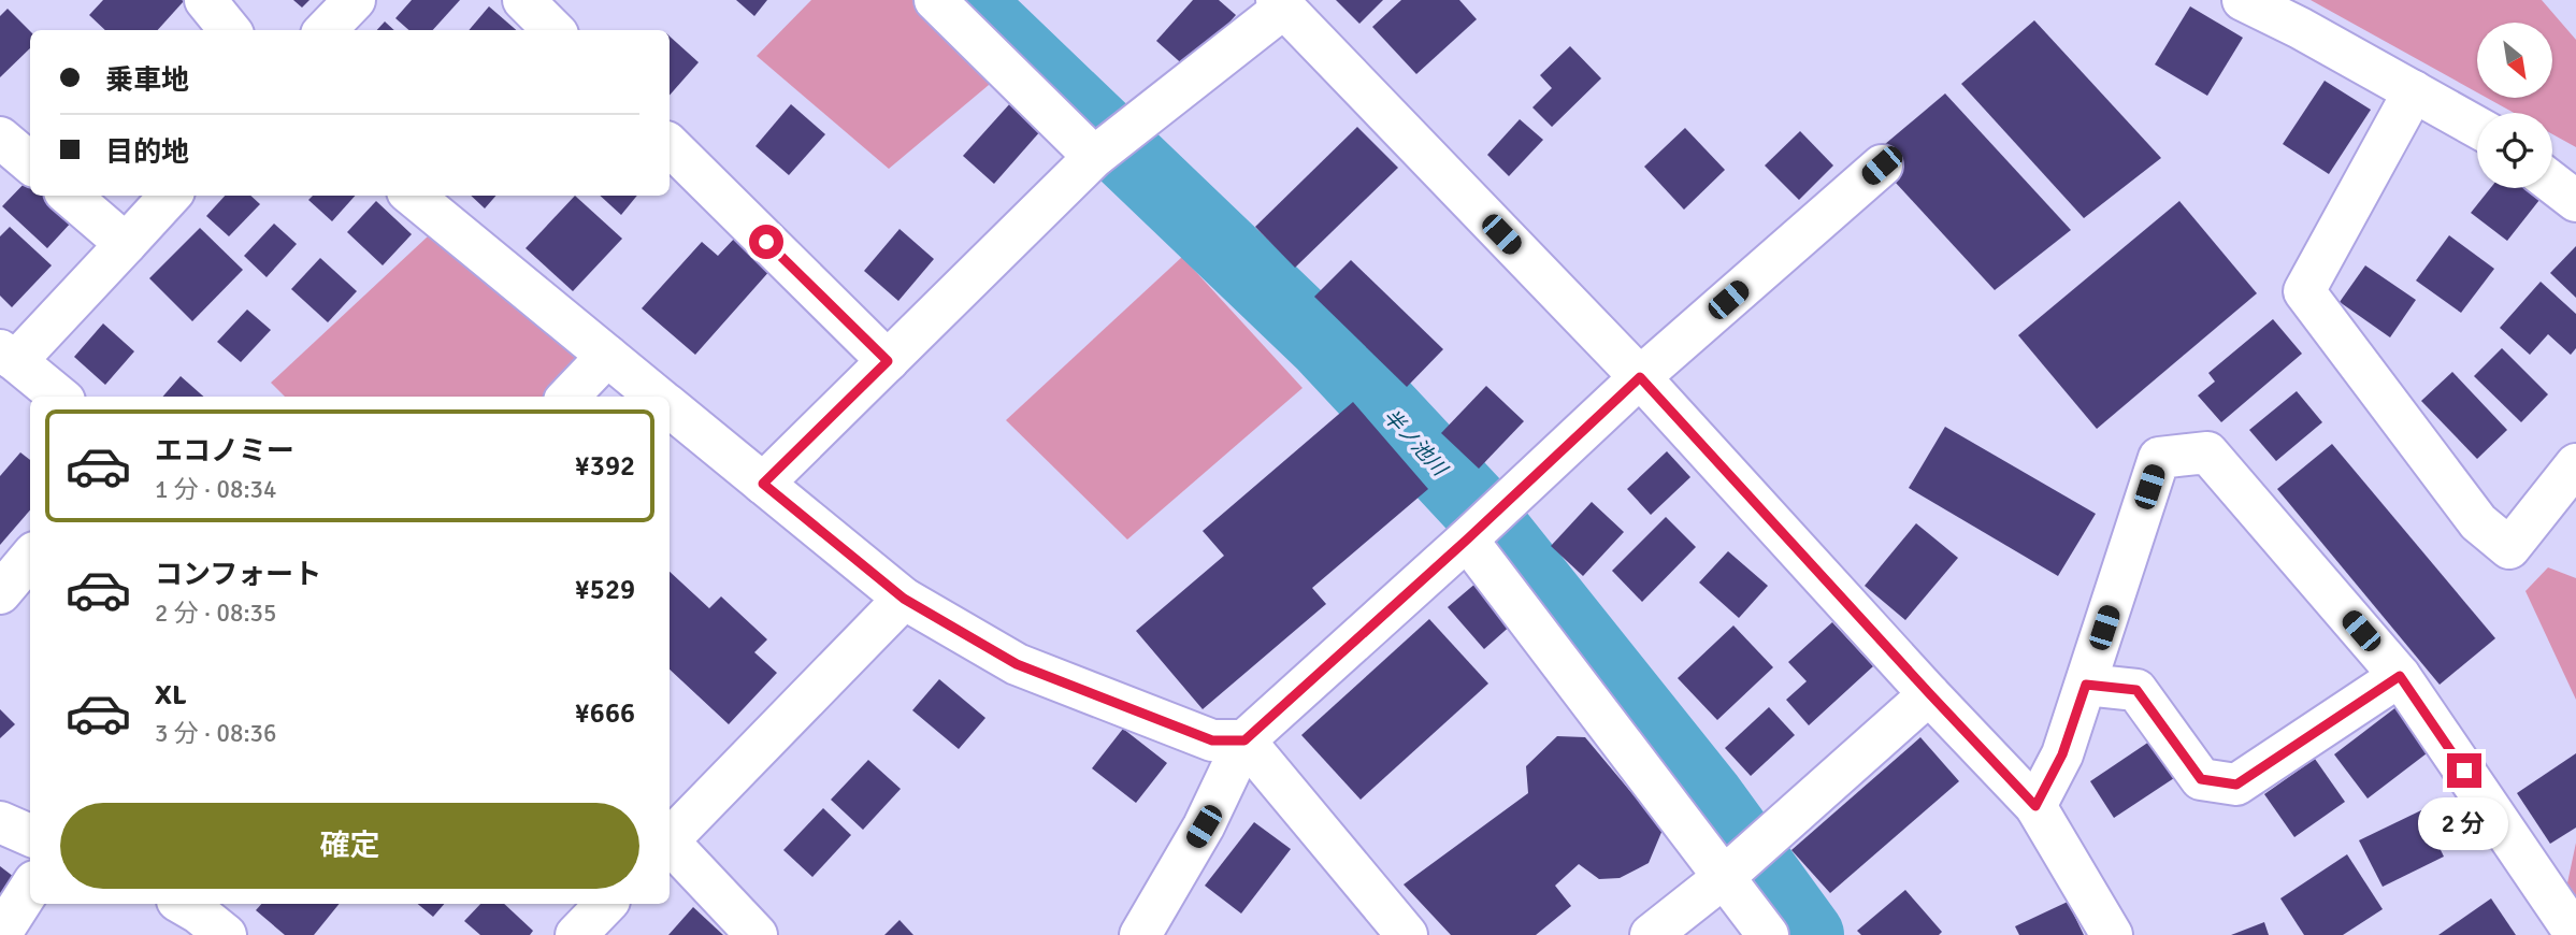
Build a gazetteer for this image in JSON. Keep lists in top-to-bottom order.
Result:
{
  "water": ["半ノ池川"],
  "north": "bottom right",
  "page": {
    "banner": ["乗車地", "目的地"],
    "list": [
      {
        "name": "エコノミー",
        "note": "1 分 · 08:34",
        "value": "¥392"
      },
      {
        "name": "コンフォート",
        "note": "2 分 · 08:35",
        "value": "¥529"
      },
      {
        "name": "XL",
        "note": "3 分 · 08:36",
        "value": "¥666"
      }
    ],
    "buttons": "確定",
    "bubble": "2 分"
  }
}
